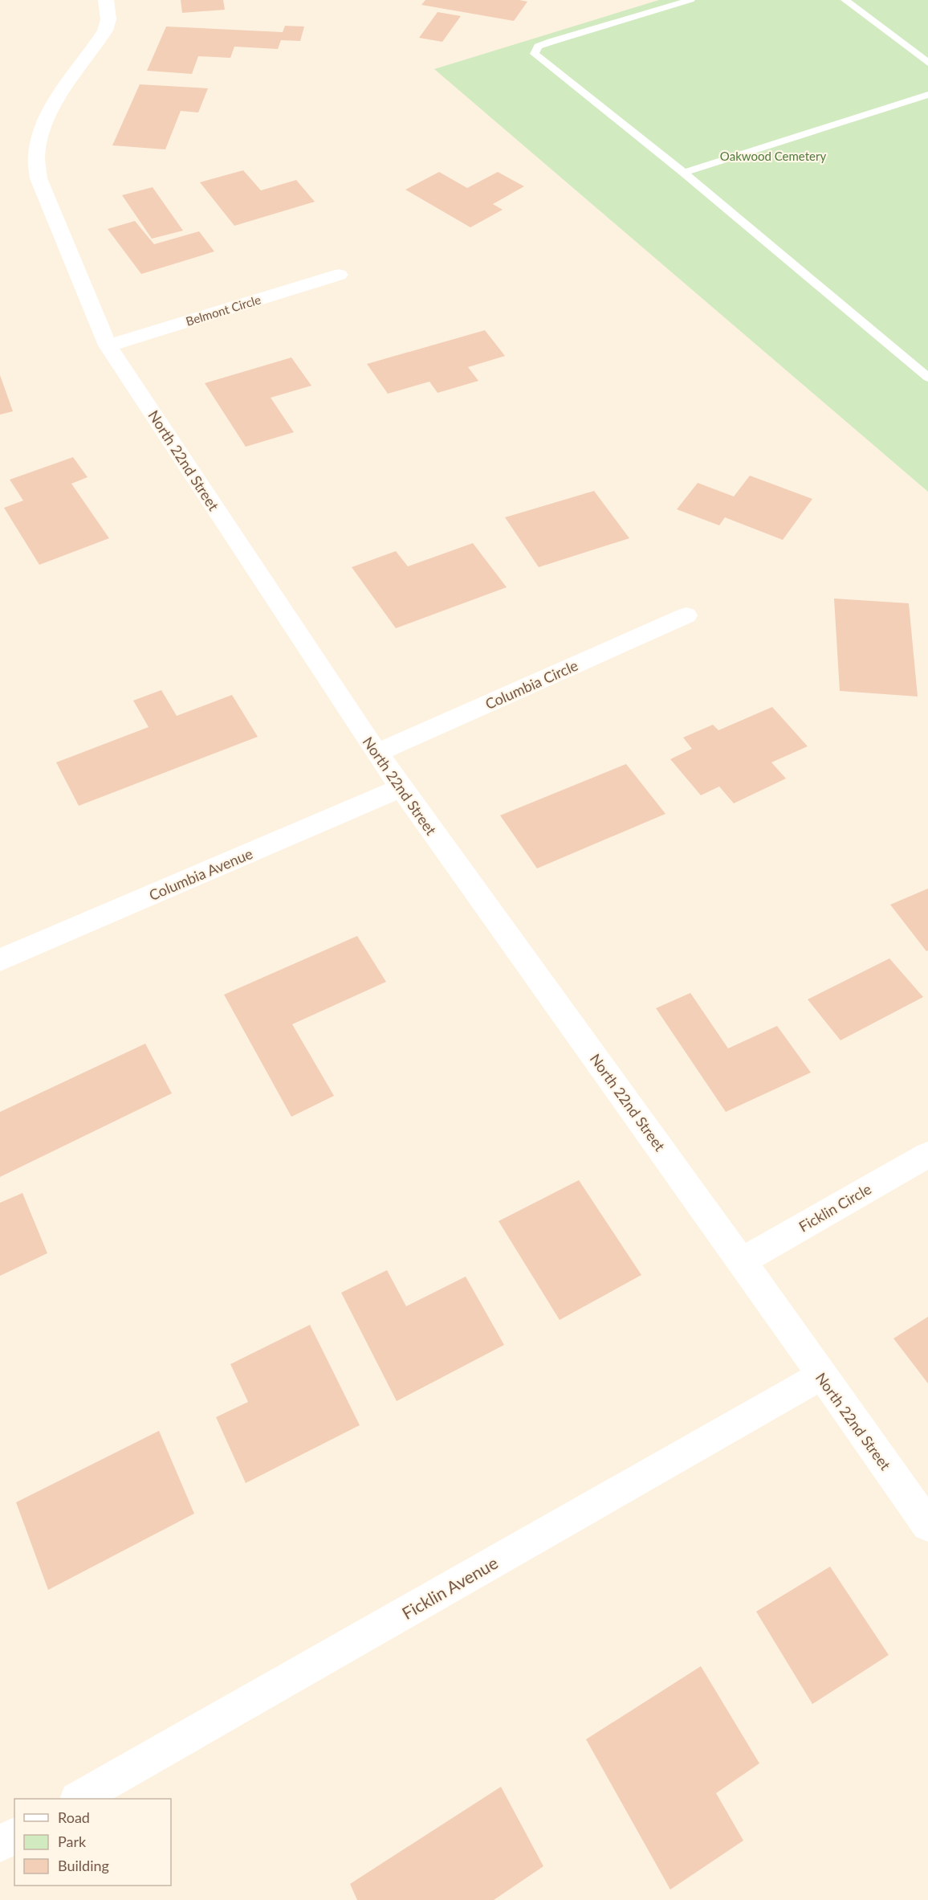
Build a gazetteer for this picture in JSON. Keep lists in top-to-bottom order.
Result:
{
  "streets": {
    "street": [
      "Belmont Circle",
      "North 22nd Street",
      "Columbia Circle",
      "Columbia Avenue",
      "Ficklin Circle",
      "Ficklin Avenue"
    ]
  },
  "crossings": [
    ["Belmont Circle", "North 22nd Street"],
    ["North 22nd Street", "Columbia Circle"],
    ["North 22nd Street", "Columbia Avenue"],
    ["North 22nd Street", "Ficklin Circle"],
    ["North 22nd Street", "Ficklin Avenue"]
  ],
  "parks": ["Oakwood Cemetery"],
  "legend": ["Road", "Park", "Building"]
}
